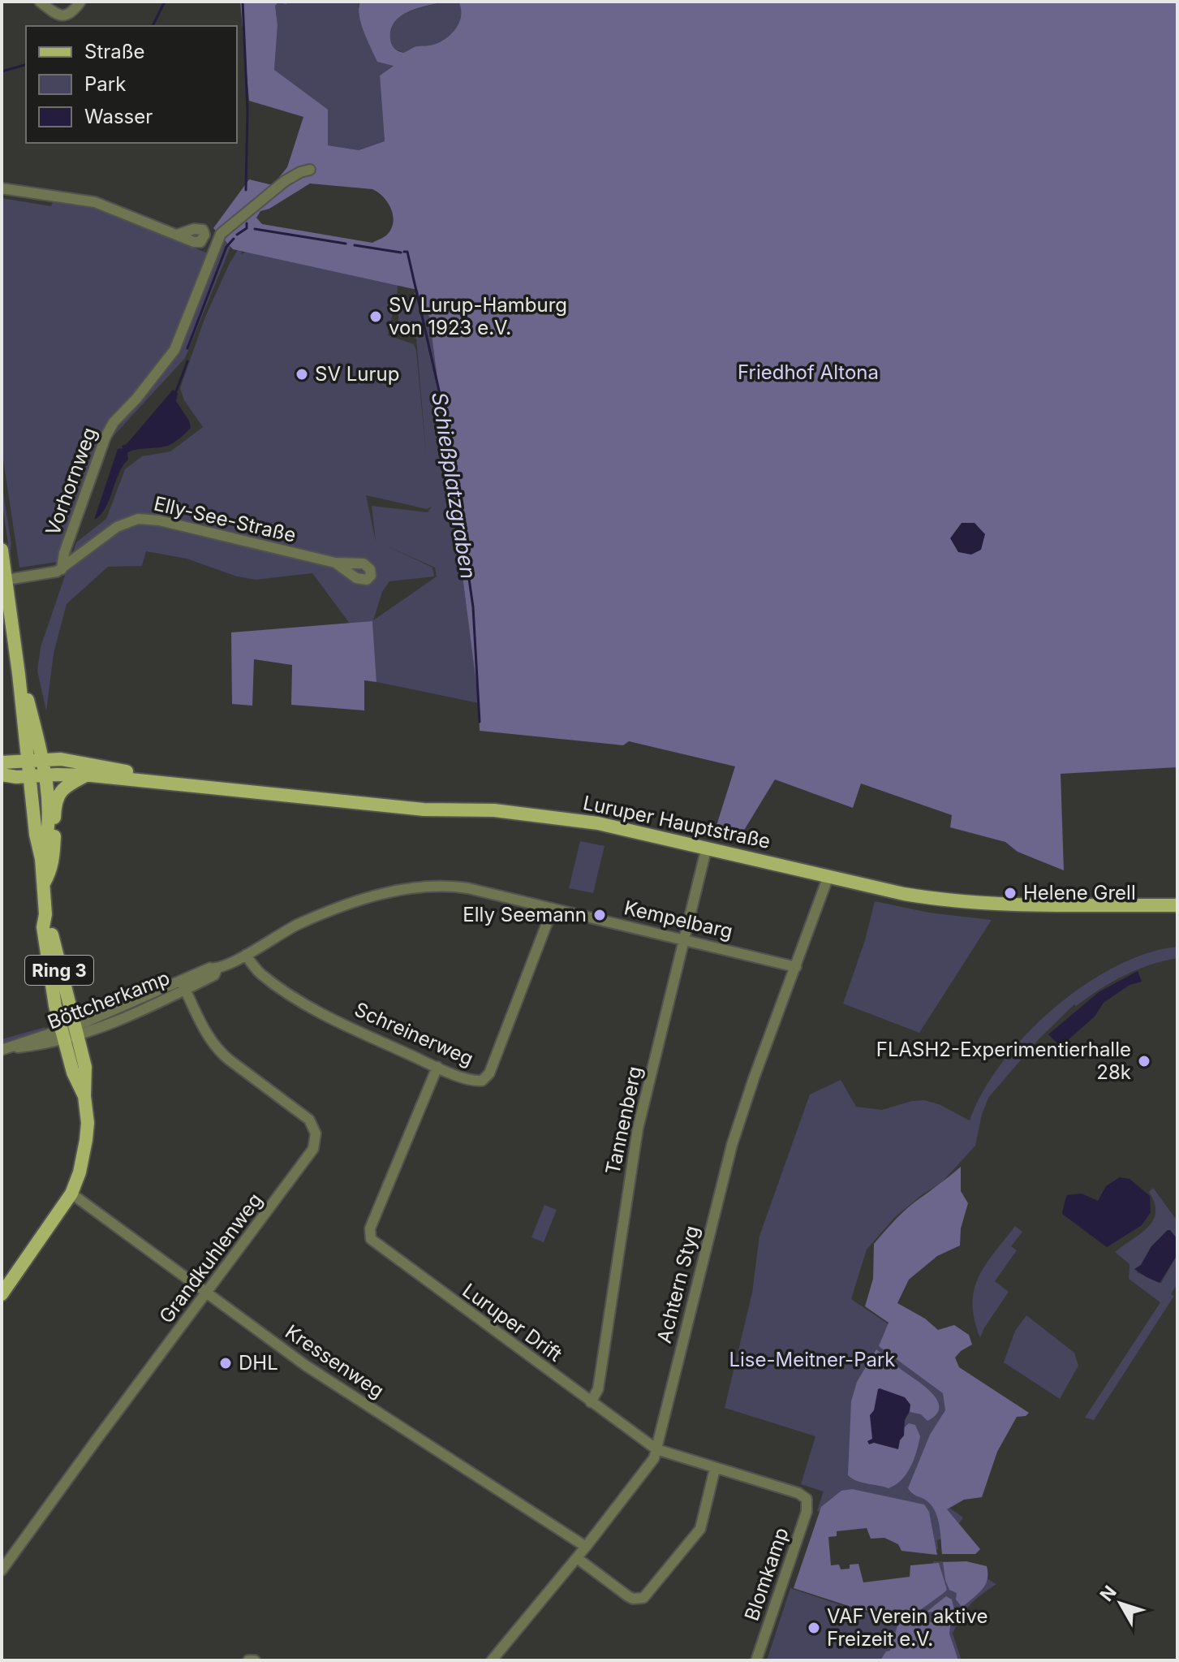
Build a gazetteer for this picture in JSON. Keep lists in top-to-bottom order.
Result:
{
  "streets": {
    "main road": ["Luruper Hauptstraße", "Ring 3"],
    "street": [
      "Vorhornweg",
      "Elly-See-Straße",
      "Kempelbarg",
      "Böttcherkamp",
      "Schreinerweg",
      "Tannenberg",
      "Grandkuhlenweg",
      "Achtern Styg",
      "Luruper Drift",
      "Kressenweg",
      "Blomkamp"
    ]
  },
  "crossings": [
    ["Vorhornweg", "Elly-See-Straße"],
    ["Elly-See-Straße", "Ring 3"],
    ["Luruper Hauptstraße", "Ring 3"],
    ["Luruper Hauptstraße", "Tannenberg"],
    ["Luruper Hauptstraße", "Achtern Styg"],
    ["Kempelbarg", "Böttcherkamp"],
    ["Kempelbarg", "Schreinerweg"],
    ["Kempelbarg", "Tannenberg"],
    ["Kempelbarg", "Achtern Styg"],
    ["Ring 3", "Böttcherkamp"],
    ["Ring 3", "Kressenweg"],
    ["Böttcherkamp", "Schreinerweg"],
    ["Böttcherkamp", "Grandkuhlenweg"],
    ["Schreinerweg", "Luruper Drift"],
    ["Tannenberg", "Luruper Drift"],
    ["Grandkuhlenweg", "Kressenweg"],
    ["Achtern Styg", "Luruper Drift"],
    ["Achtern Styg", "Kressenweg"],
    ["Luruper Drift", "Blomkamp"]
  ],
  "water": ["Schießplatzgraben"],
  "parks": ["Friedhof Altona", "Lise-Meitner-Park"],
  "places": [
    "SV Lurup-Hamburg von 1923 e.V.",
    "SV Lurup",
    "Helene Grell",
    "Elly Seemann",
    "FLASH2-Experimentierhalle 28k",
    "DHL",
    "VAF Verein aktive Freizeit e.V."
  ],
  "legend": ["Straße", "Park", "Wasser"],
  "north": "top left"
}
